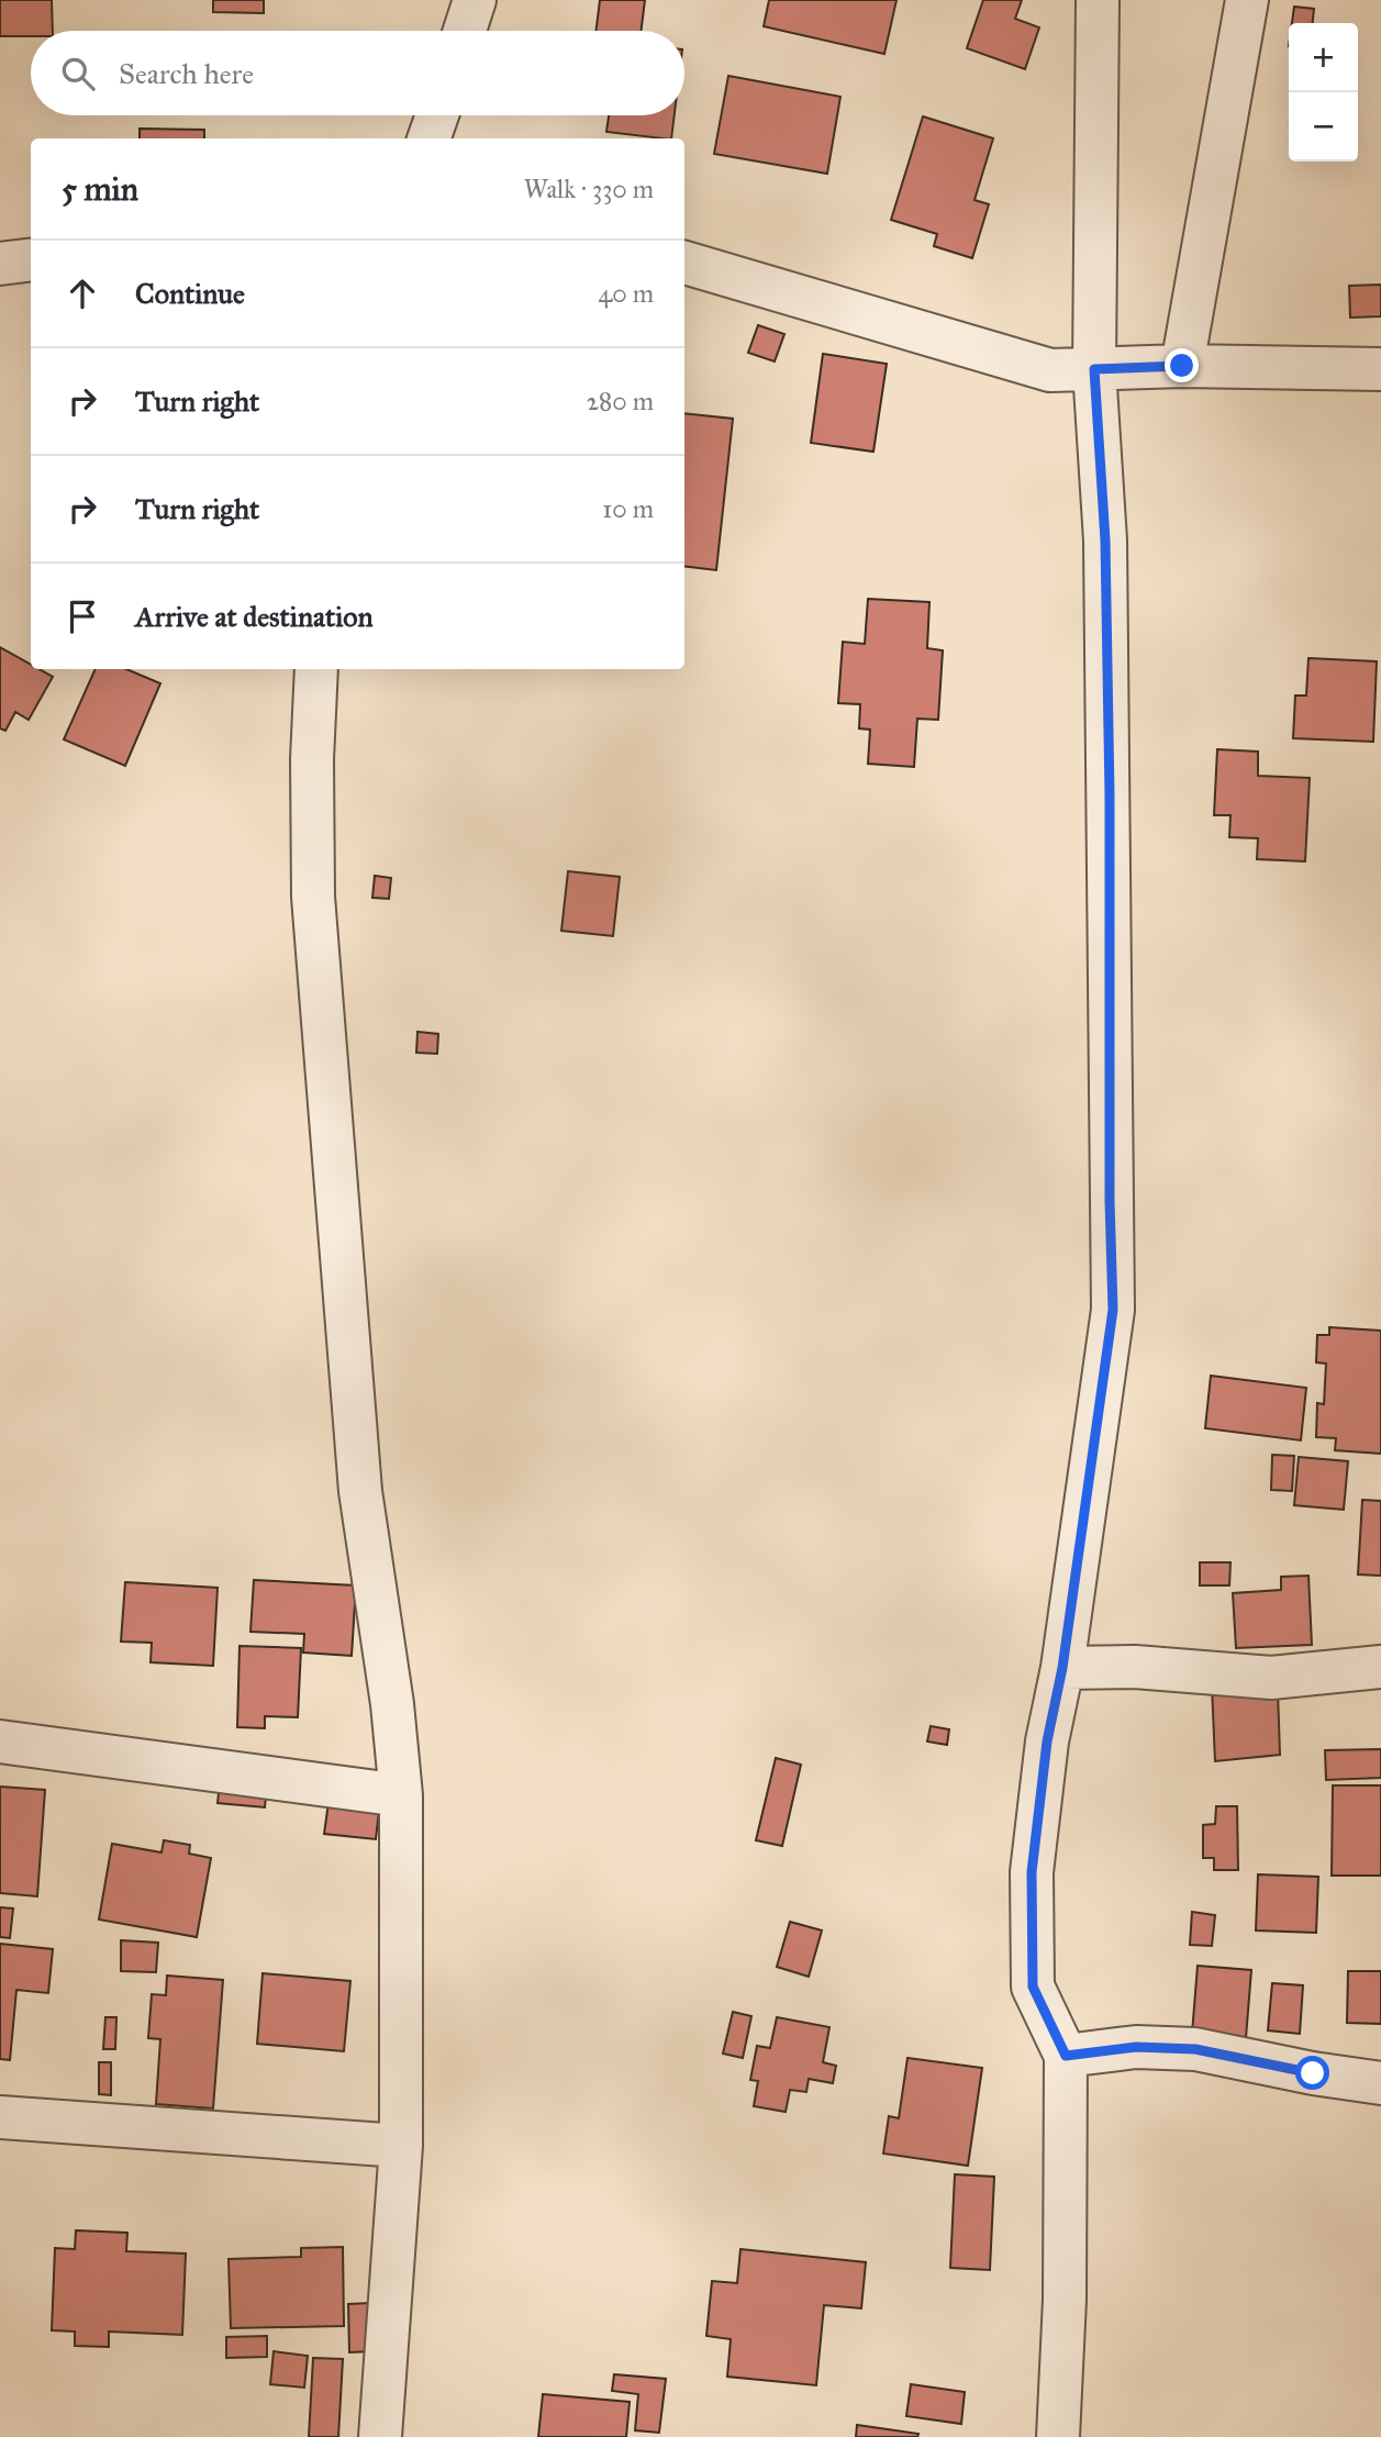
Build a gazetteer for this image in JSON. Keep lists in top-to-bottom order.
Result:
{
  "page": {
    "map_buttons": ["+", "−"],
    "search": "Search here",
    "heading": ["5 min", "Walk · 330 m"],
    "list": [
      ["Continue", "40 m"],
      ["Turn right", "280 m"],
      ["Turn right", "10 m"],
      "Arrive at destination"
    ]
  }
}
